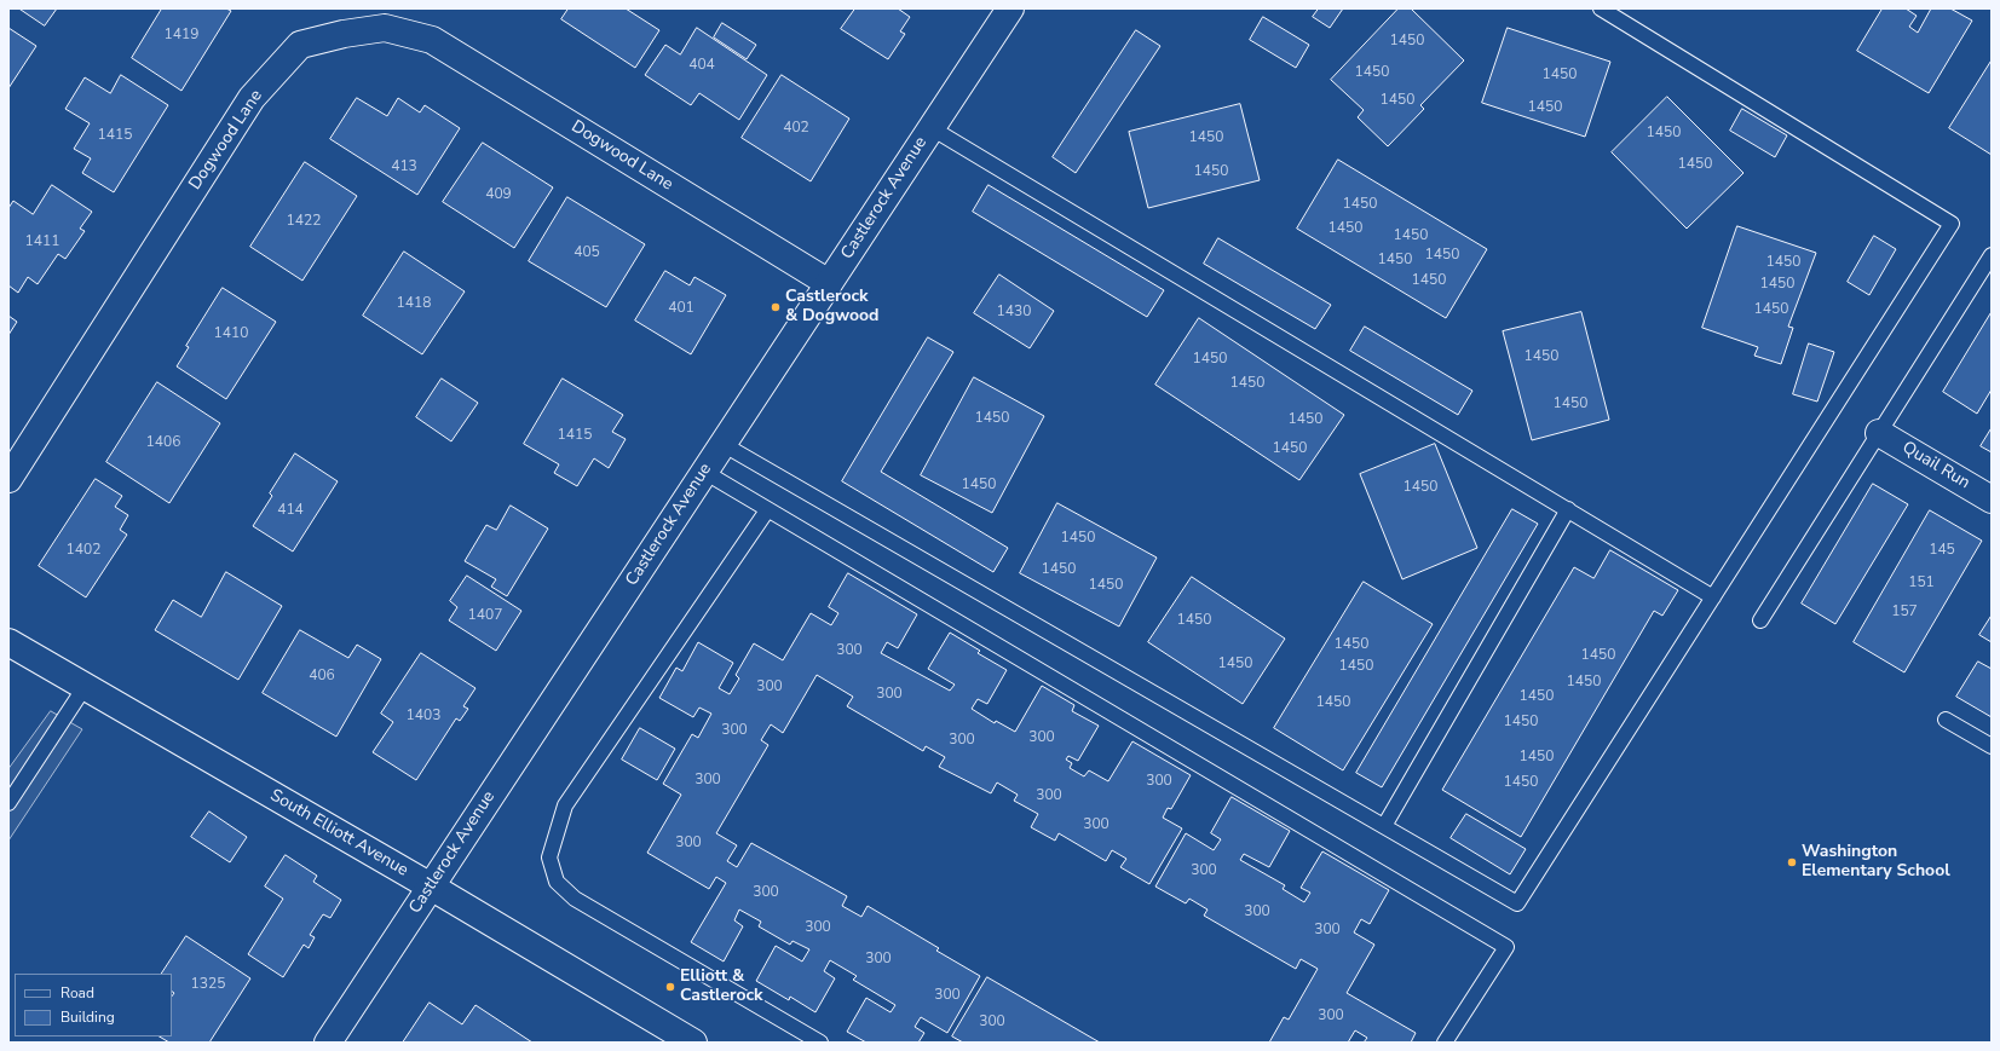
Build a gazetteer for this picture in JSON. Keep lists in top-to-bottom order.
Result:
{
  "streets": {
    "street": [
      "Dogwood Lane",
      "Castlerock Avenue",
      "Quail Run",
      "South Elliott Avenue"
    ]
  },
  "crossings": [
    ["Dogwood Lane", "Castlerock Avenue"],
    ["Castlerock Avenue", "South Elliott Avenue"]
  ],
  "places": ["Castlerock & Dogwood", "Washington Elementary School", "Elliott & Castlerock"],
  "house_numbers": [
    "1419",
    "1450",
    "404",
    "1450",
    "1450",
    "1450",
    "1450",
    "402",
    "1450",
    "1415",
    "1450",
    "1450",
    "413",
    "1450",
    "409",
    "1450",
    "1422",
    "1450",
    "1450",
    "1411",
    "405",
    "1450",
    "1450",
    "1450",
    "1450",
    "1450",
    "1418",
    "401",
    "1450",
    "1430",
    "1410",
    "1450",
    "1450",
    "1450",
    "1450",
    "1450",
    "1450",
    "1415",
    "1406",
    "1450",
    "1450",
    "1450",
    "414",
    "1450",
    "1402",
    "145",
    "1450",
    "151",
    "1450",
    "157",
    "1407",
    "1450",
    "1450",
    "300",
    "1450",
    "1450",
    "1450",
    "406",
    "1450",
    "300",
    "300",
    "1450",
    "1450",
    "1403",
    "1450",
    "300",
    "300",
    "300",
    "1450",
    "300",
    "300",
    "1450",
    "300",
    "300",
    "300",
    "300",
    "300",
    "300",
    "300",
    "300",
    "300",
    "1325",
    "300",
    "300",
    "300"
  ],
  "legend": ["Road", "Building"]
}
